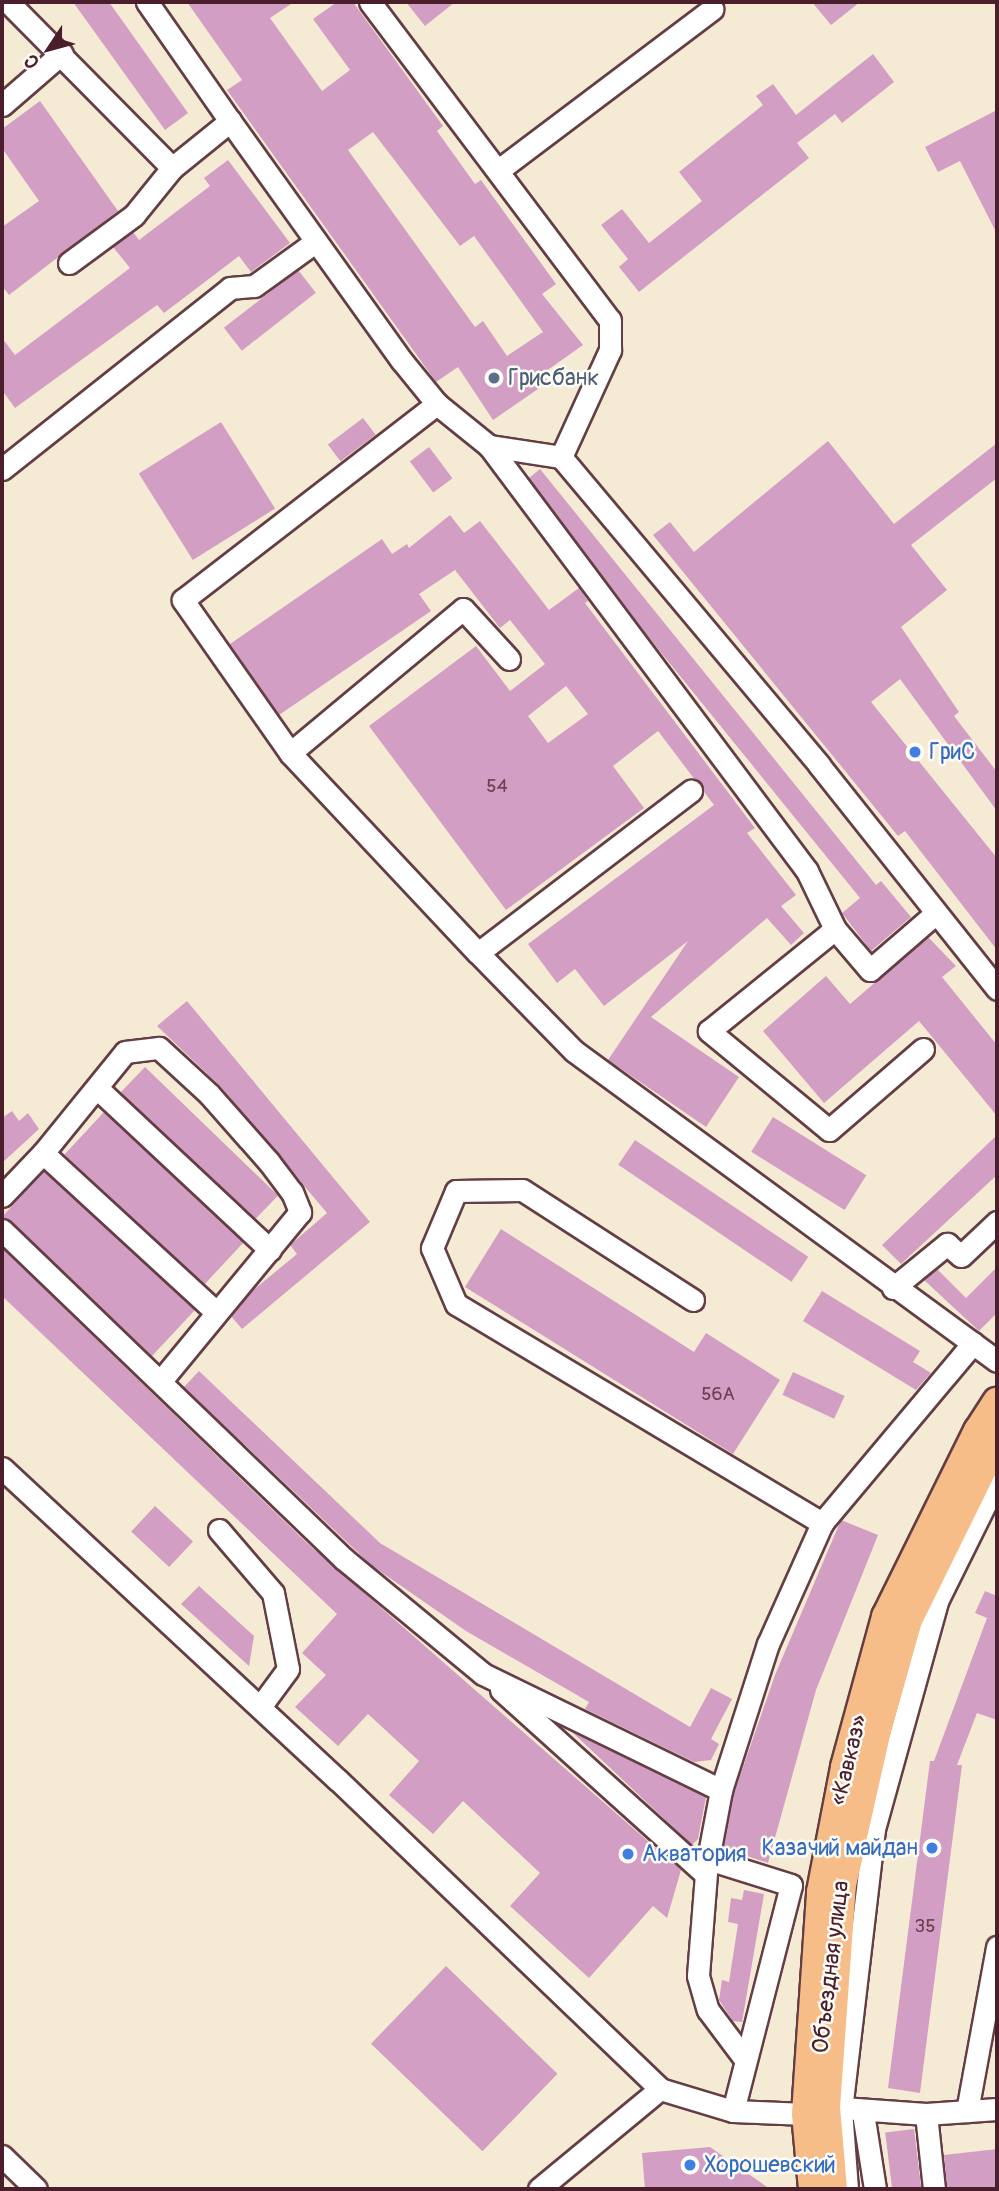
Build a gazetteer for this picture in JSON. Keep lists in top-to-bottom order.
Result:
{
  "streets": {
    "main road": ["«Кавказ»"]
  },
  "places": [
    "Грисбанк",
    "ГриС",
    "Казачий майдан",
    "Акватория",
    "Хорошевский"
  ],
  "house_numbers": ["54", "56А", "35"],
  "north": "bottom left"
}
